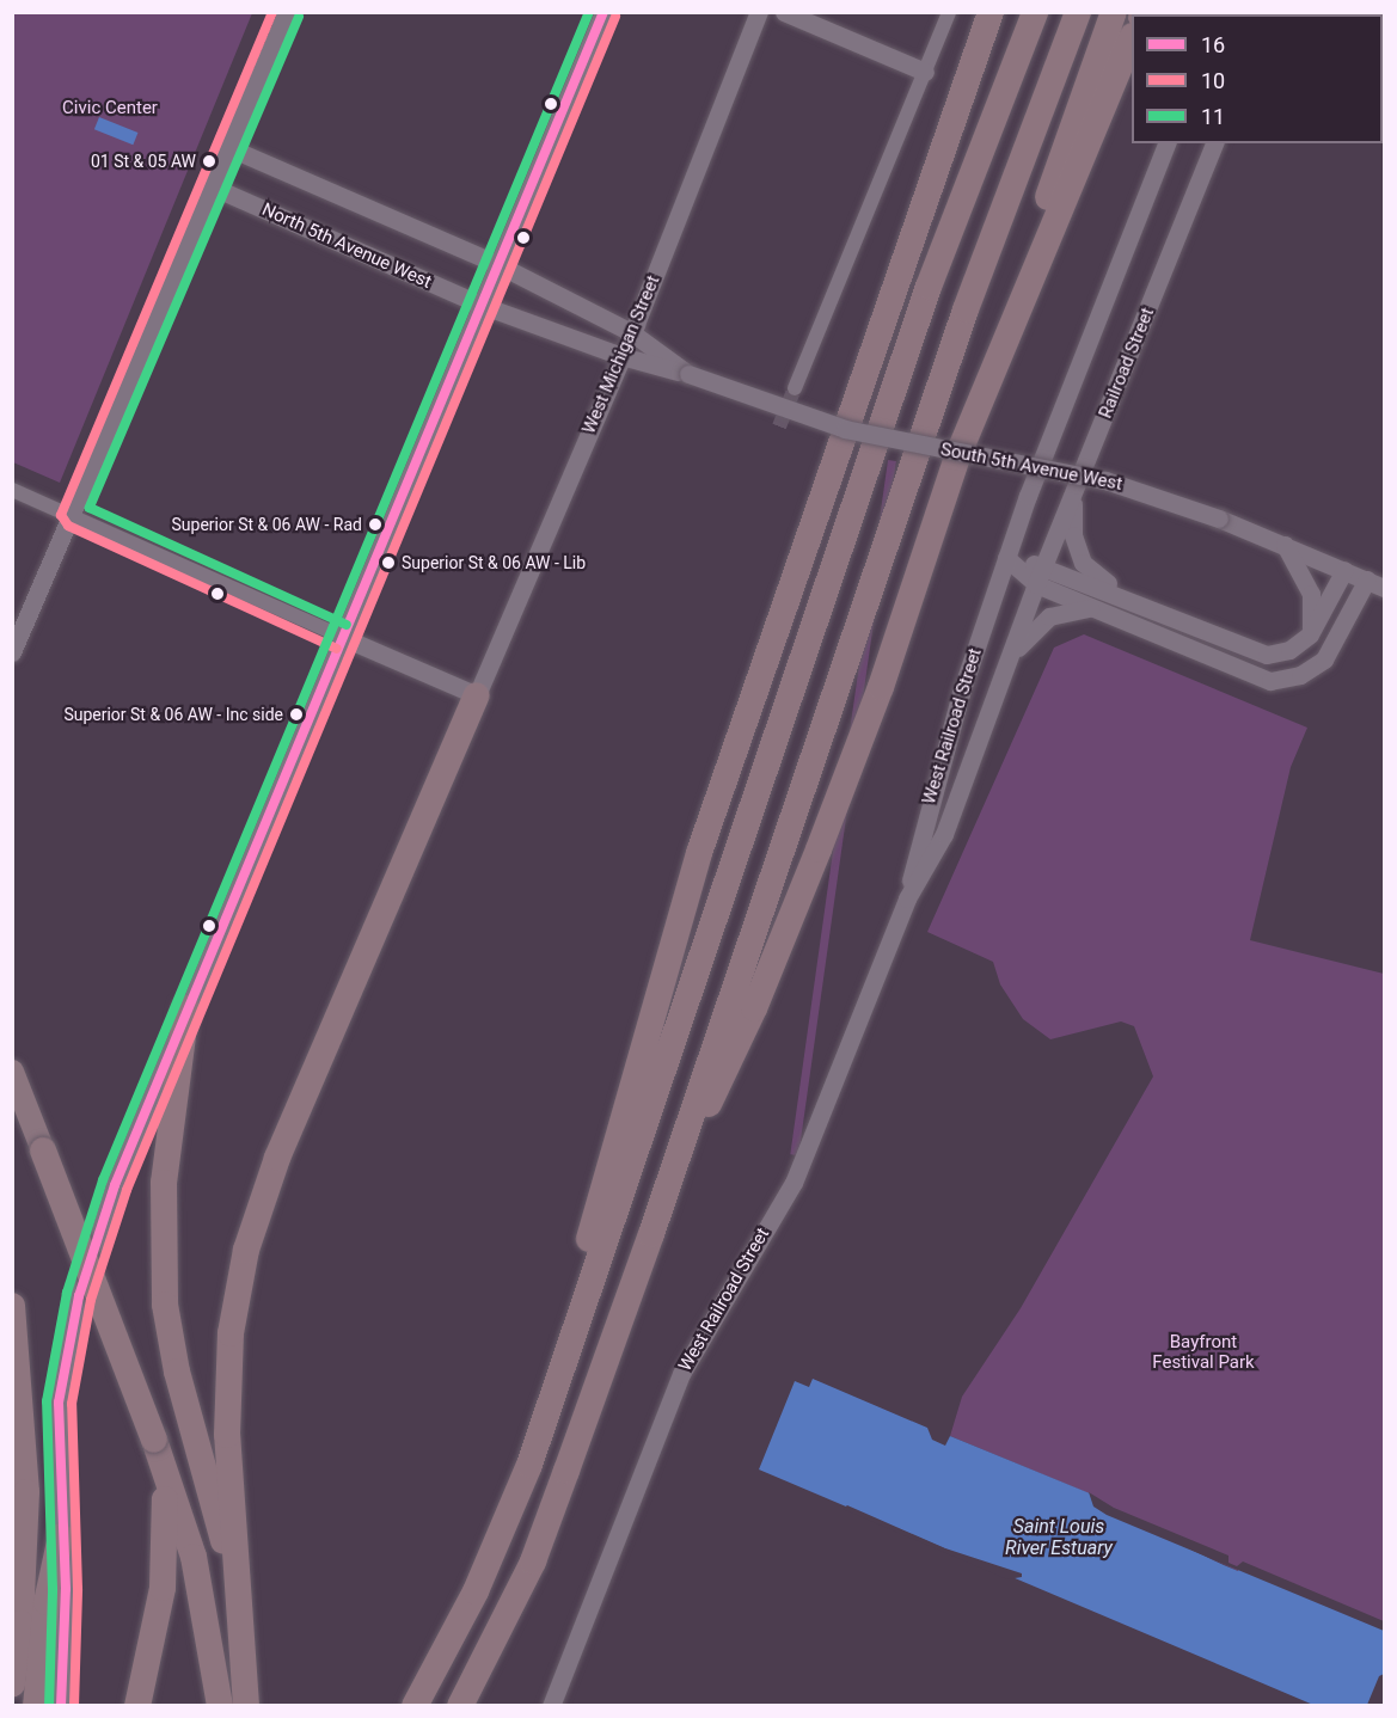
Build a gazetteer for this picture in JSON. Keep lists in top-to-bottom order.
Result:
{
  "streets": {
    "street": [
      "North 5th Avenue West",
      "West Michigan Street",
      "Railroad Street",
      "South 5th Avenue West",
      "West Railroad Street"
    ]
  },
  "crossings": [
    ["North 5th Avenue West", "South 5th Avenue West"],
    ["West Michigan Street", "South 5th Avenue West"],
    ["Railroad Street", "South 5th Avenue West"],
    ["Railroad Street", "West Railroad Street"],
    ["South 5th Avenue West", "West Railroad Street"]
  ],
  "water": ["Saint Louis River Estuary"],
  "parks": ["Civic Center", "Bayfront Festival Park"],
  "places": [
    "01 St & 05 AW",
    "Superior St & 06 AW - Rad",
    "Superior St & 06 AW - Lib",
    "Superior St & 06 AW - Inc side"
  ],
  "lines": ["transit line 16", "transit line 10", "transit line 11"],
  "legend": ["16", "10", "11"]
}
